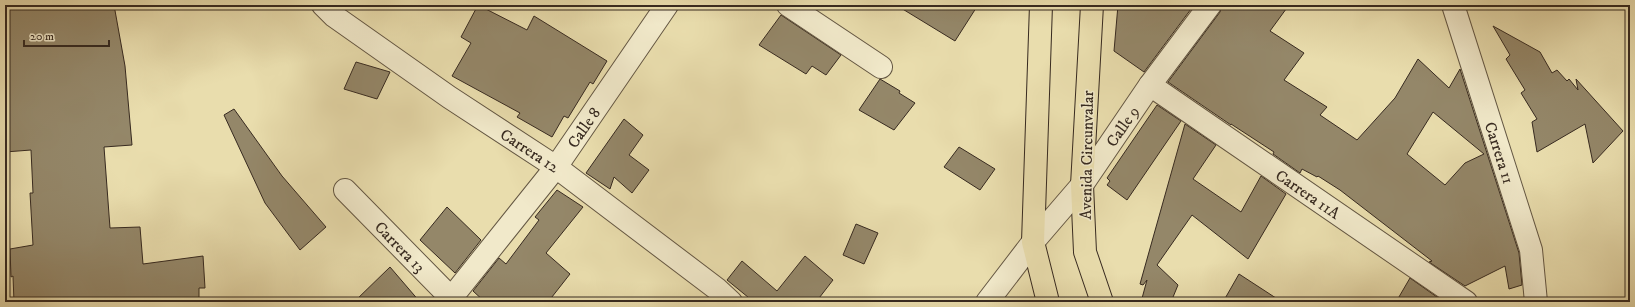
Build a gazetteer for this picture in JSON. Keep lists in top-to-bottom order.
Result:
{
  "streets": {
    "main road": ["Avenida Circunvalar"],
    "street": [
      "Calle 9",
      "Calle 8",
      "Carrera 12",
      "Carrera 11",
      "Carrera 11A",
      "Carrera 13"
    ]
  },
  "crossings": [
    ["Calle 9", "Avenida Circunvalar"],
    ["Calle 9", "Carrera 11A"],
    ["Calle 8", "Carrera 12"],
    ["Calle 8", "Carrera 13"]
  ],
  "scale_bar": "20 m"
}
